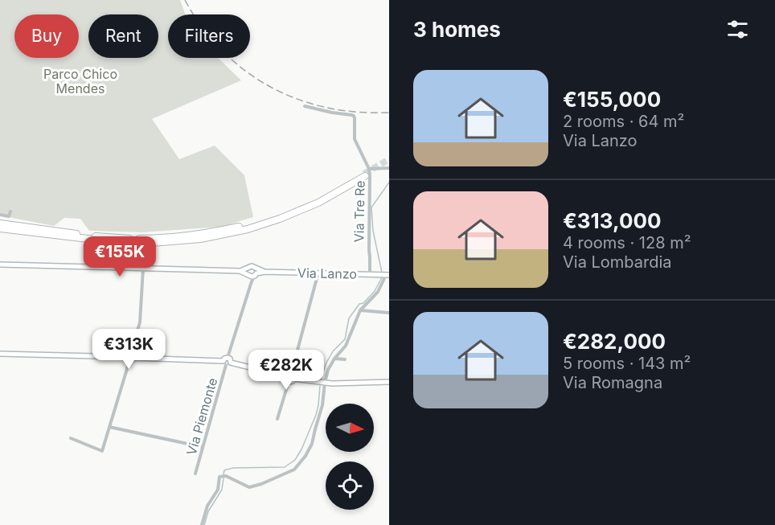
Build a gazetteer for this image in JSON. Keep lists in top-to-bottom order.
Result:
{
  "streets": {
    "street": ["Via Tre Re", "Via Lanzo", "Via Piemonte"]
  },
  "crossings": [
    ["Via Tre Re", "Via Lanzo"],
    ["Via Lanzo", "Via Piemonte"]
  ],
  "parks": ["Parco Chico Mendes"],
  "north": "right",
  "page": {
    "heading": "3 homes",
    "chip": ["Buy", "Rent", "Filters"],
    "list": [
      {
        "name": "€155,000",
        "note": "2 rooms · 64 m² · Via Lanzo"
      },
      {
        "name": "€313,000",
        "note": "4 rooms · 128 m² · Via Lombardia"
      },
      {
        "name": "€282,000",
        "note": "5 rooms · 143 m² · Via Romagna"
      }
    ],
    "price": ["€155K", "€313K", "€282K"]
  }
}
